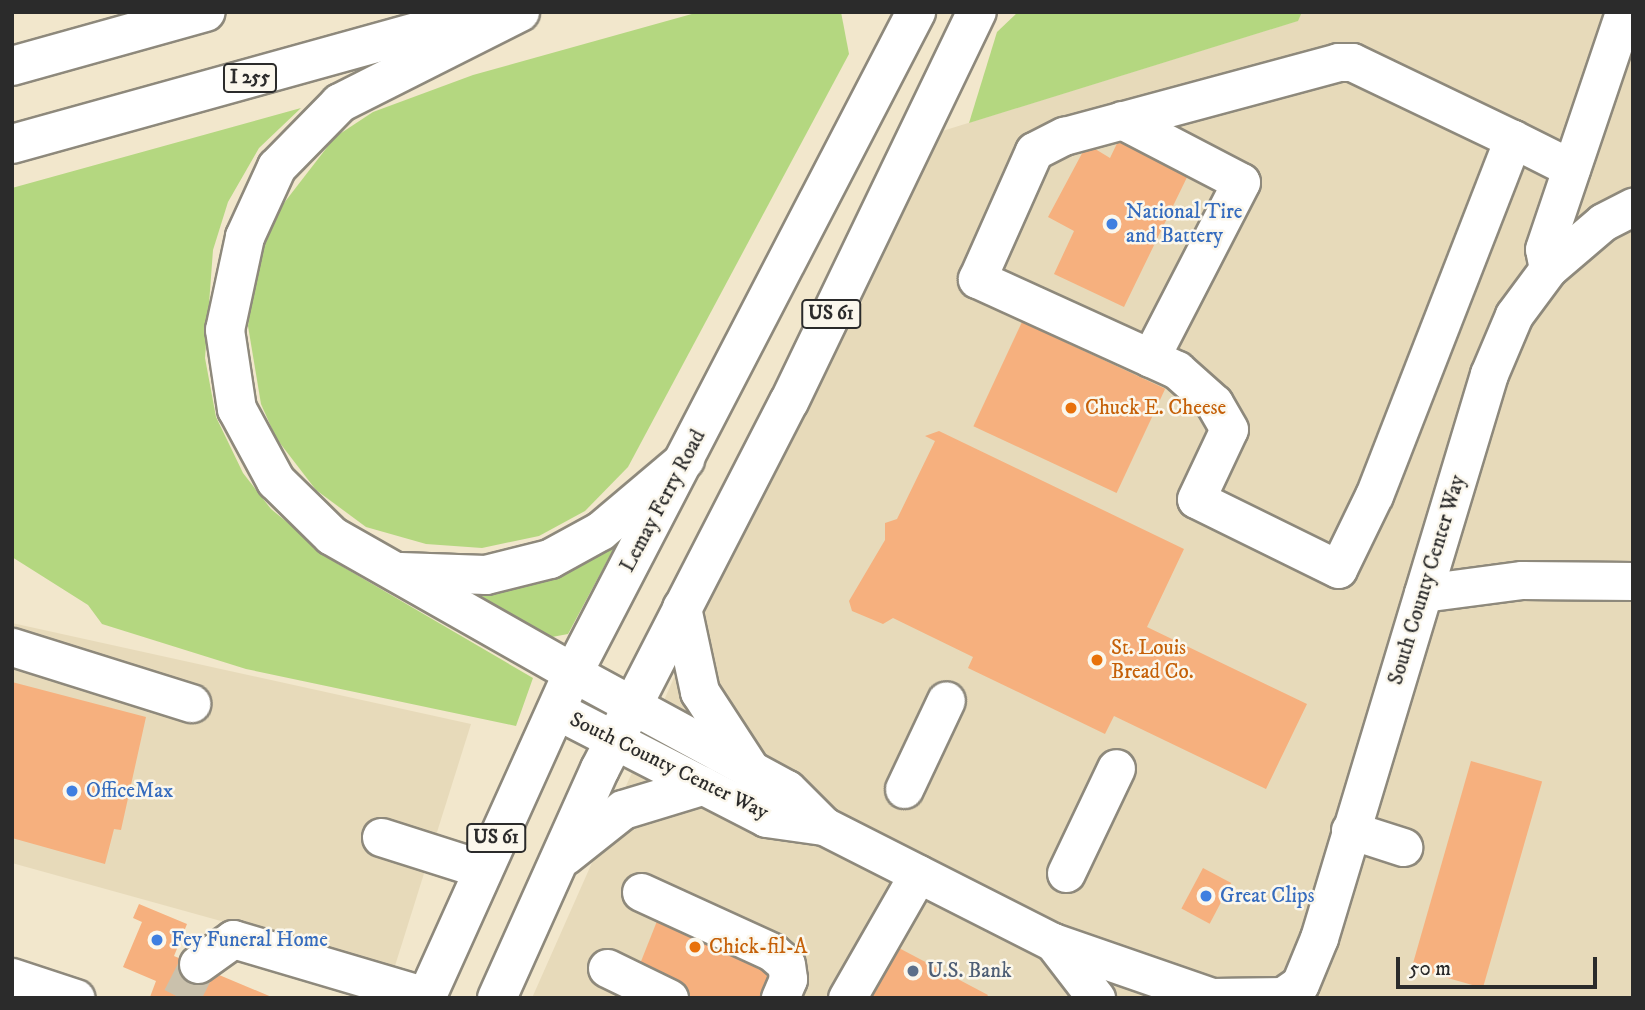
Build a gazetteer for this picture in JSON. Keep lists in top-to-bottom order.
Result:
{
  "streets": {
    "main road": ["I 255", "US 61", "Lemay Ferry Road"],
    "lane": ["South County Center Way"]
  },
  "crossings": [
    ["US 61", "South County Center Way"],
    ["Lemay Ferry Road", "South County Center Way"]
  ],
  "places": [
    "National Tire and Battery",
    "Chuck E. Cheese",
    "St. Louis Bread Co.",
    "OfficeMax",
    "Great Clips",
    "Fey Funeral Home",
    "Chick-fil-A",
    "U.S. Bank"
  ],
  "scale_bar": "50 m"
}
